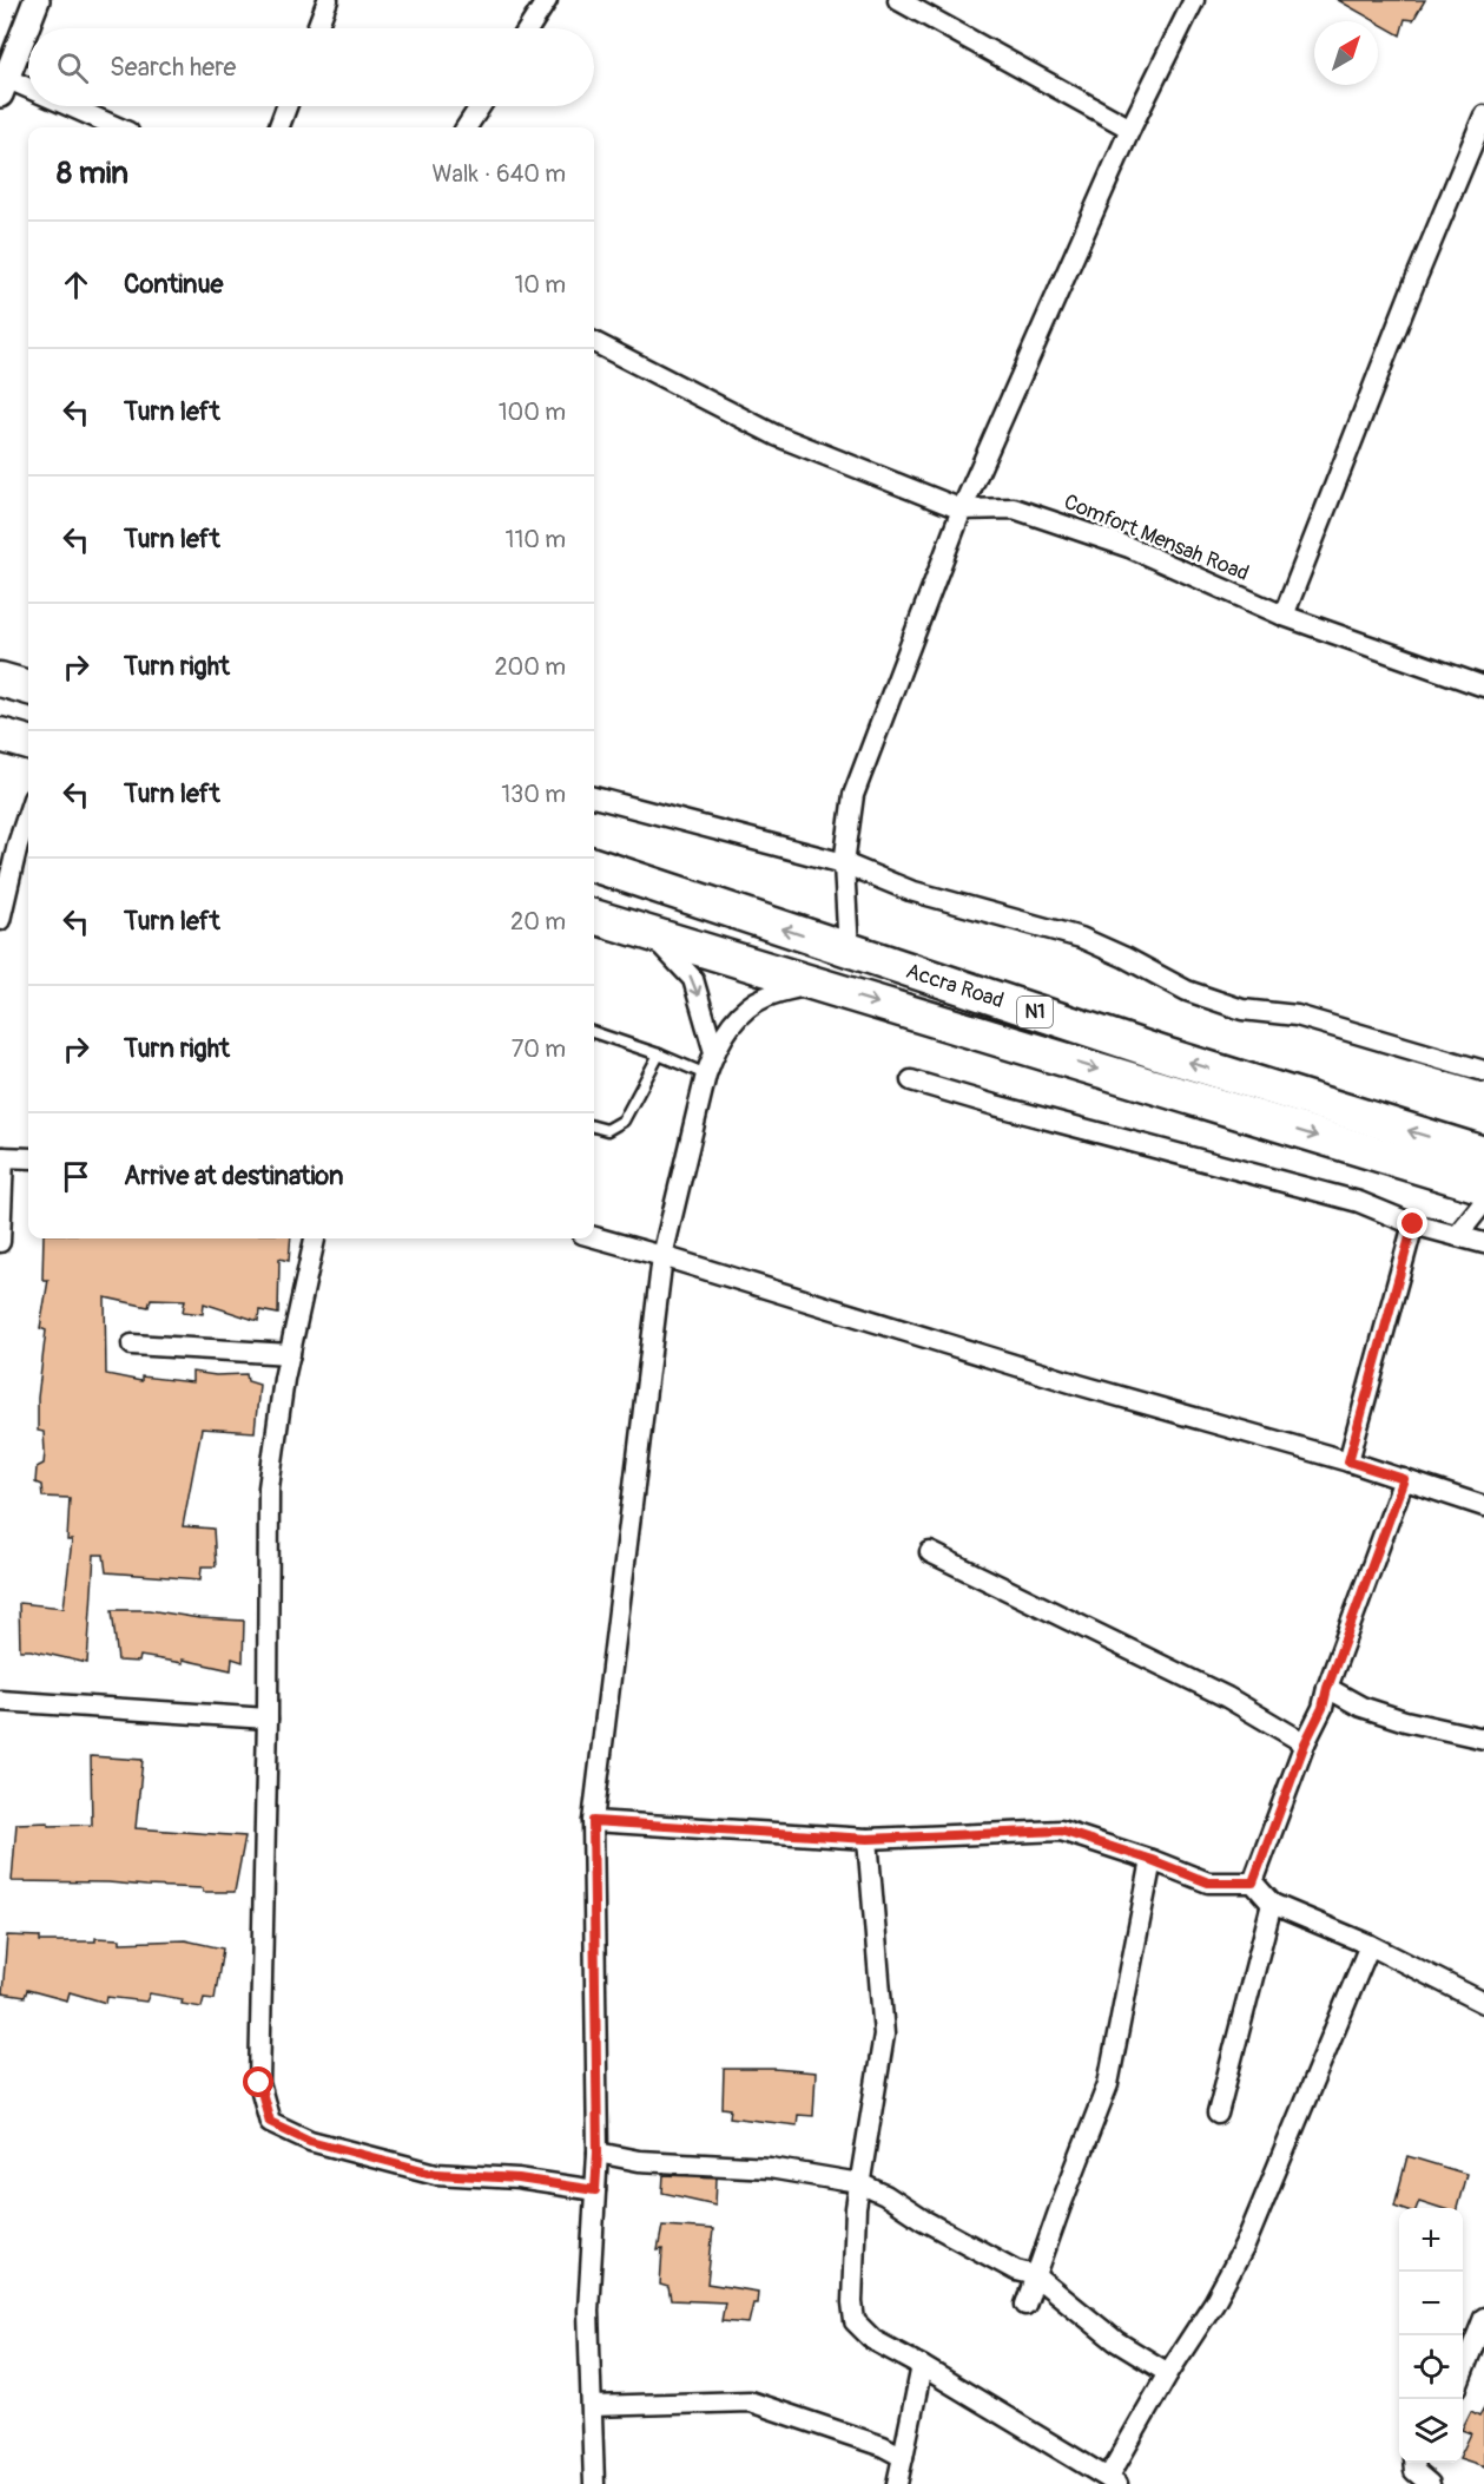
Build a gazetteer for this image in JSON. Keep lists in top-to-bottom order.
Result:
{
  "streets": {
    "highway": ["Accra Road", "N1"],
    "street": ["Comfort Mensah Road"]
  },
  "north": "top right",
  "page": {
    "search": "Search here",
    "heading": ["8 min", "Walk · 640 m"],
    "list": [
      ["Continue", "10 m"],
      ["Turn left", "100 m"],
      ["Turn left", "110 m"],
      ["Turn right", "200 m"],
      ["Turn left", "130 m"],
      ["Turn left", "20 m"],
      ["Turn right", "70 m"],
      "Arrive at destination"
    ],
    "map_buttons": ["+", "−"]
  }
}
